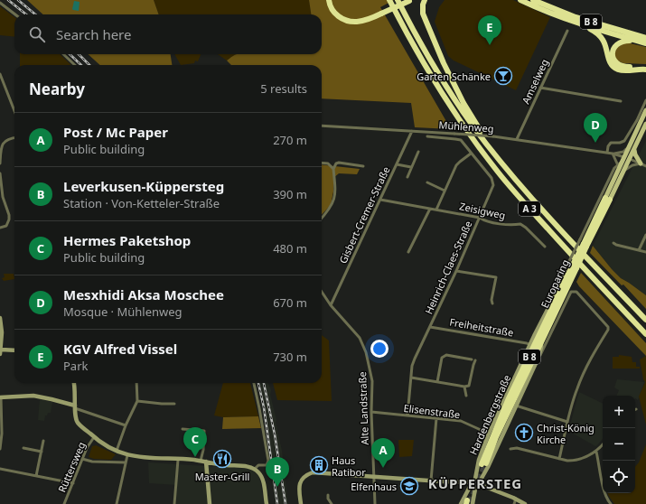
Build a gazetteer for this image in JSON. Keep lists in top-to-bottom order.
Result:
{
  "streets": {
    "highway": ["B 8", "A 3", "Europaring"],
    "street": [
      "Amselweg",
      "Mühlenweg",
      "Zeisigweg",
      "Gisbert-Cremer-Straße",
      "Heinrich-Claes-Straße",
      "Freiheitstraße",
      "Alte Landstraße",
      "Elisenstraße",
      "Hardenbergstraße",
      "Rüttersweg"
    ]
  },
  "crossings": [
    ["Amselweg", "Mühlenweg"],
    ["Mühlenweg", "Gisbert-Cremer-Straße"],
    ["Mühlenweg", "Heinrich-Claes-Straße"],
    ["Mühlenweg", "Europaring"],
    ["Zeisigweg", "Gisbert-Cremer-Straße"],
    ["Zeisigweg", "Heinrich-Claes-Straße"],
    ["Gisbert-Cremer-Straße", "Alte Landstraße"],
    ["Heinrich-Claes-Straße", "Freiheitstraße"],
    ["Heinrich-Claes-Straße", "Elisenstraße"],
    ["Europaring", "Hardenbergstraße"],
    ["Freiheitstraße", "Hardenbergstraße"],
    ["Alte Landstraße", "Elisenstraße"],
    ["Elisenstraße", "Hardenbergstraße"]
  ],
  "districts": ["KÜPPERSTEG"],
  "places": {
    "bar": ["Garten Schänke"],
    "church": ["Christ-König Kirche"],
    "restaurant": ["Master-Grill"],
    "building": ["Haus Ratibor"],
    "school or university": ["Elfenhaus"]
  },
  "page": {
    "search": "Search here",
    "pins": [
      "E",
      "D",
      "C",
      "A",
      "B"
    ],
    "heading": ["Nearby", "5 results"],
    "list": [
      {
        "mark": "A",
        "name": "Post / Mc Paper",
        "note": "Public building",
        "value": "270 m"
      },
      {
        "mark": "B",
        "name": "Leverkusen-Küppersteg",
        "note": "Station · Von-Ketteler-Straße",
        "value": "390 m"
      },
      {
        "mark": "C",
        "name": "Hermes Paketshop",
        "note": "Public building",
        "value": "480 m"
      },
      {
        "mark": "D",
        "name": "Mesxhidi Aksa Moschee",
        "note": "Mosque · Mühlenweg",
        "value": "670 m"
      },
      {
        "mark": "E",
        "name": "KGV Alfred Vissel",
        "note": "Park",
        "value": "730 m"
      }
    ],
    "map_buttons": ["+", "−"]
  }
}
